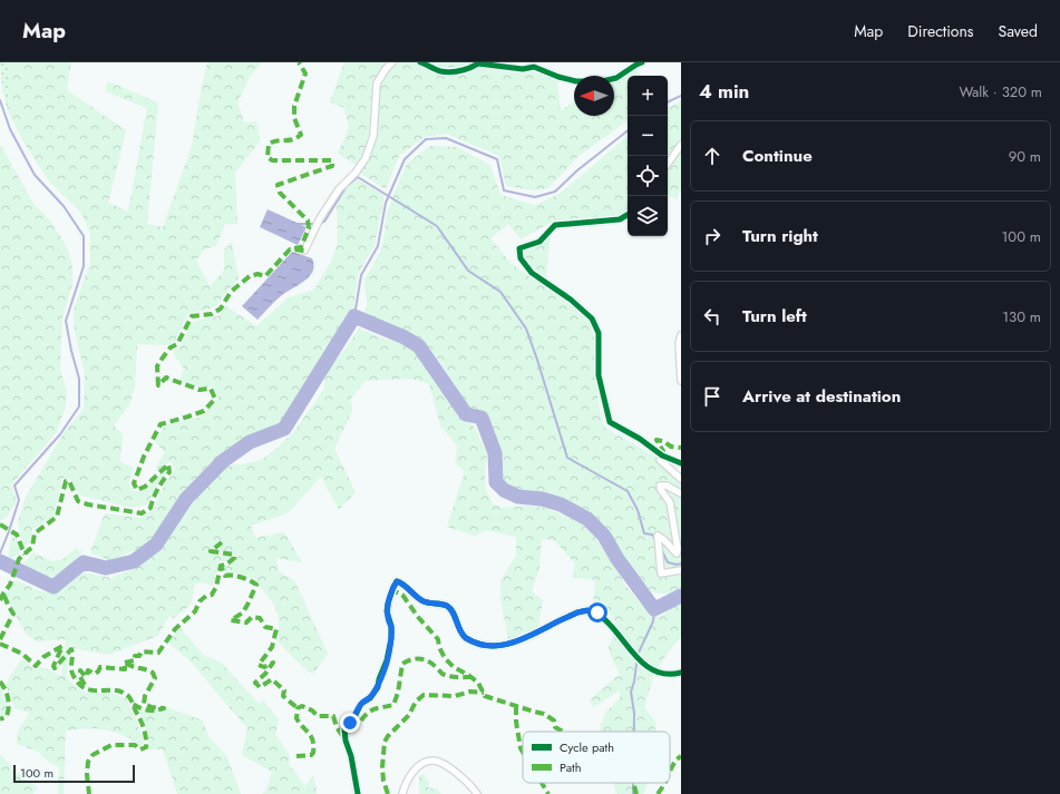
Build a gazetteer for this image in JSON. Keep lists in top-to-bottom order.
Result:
{
  "legend": ["Cycle path", "Path"],
  "scale_bar": "100 m",
  "north": "left",
  "page": {
    "header": "Map",
    "nav": ["Map", "Directions", "Saved"],
    "heading": ["4 min", "Walk · 320 m"],
    "map_buttons": ["+", "−"],
    "list": [
      ["Continue", "90 m"],
      ["Turn right", "100 m"],
      ["Turn left", "130 m"],
      "Arrive at destination"
    ],
    "scale": "100 m"
  }
}
